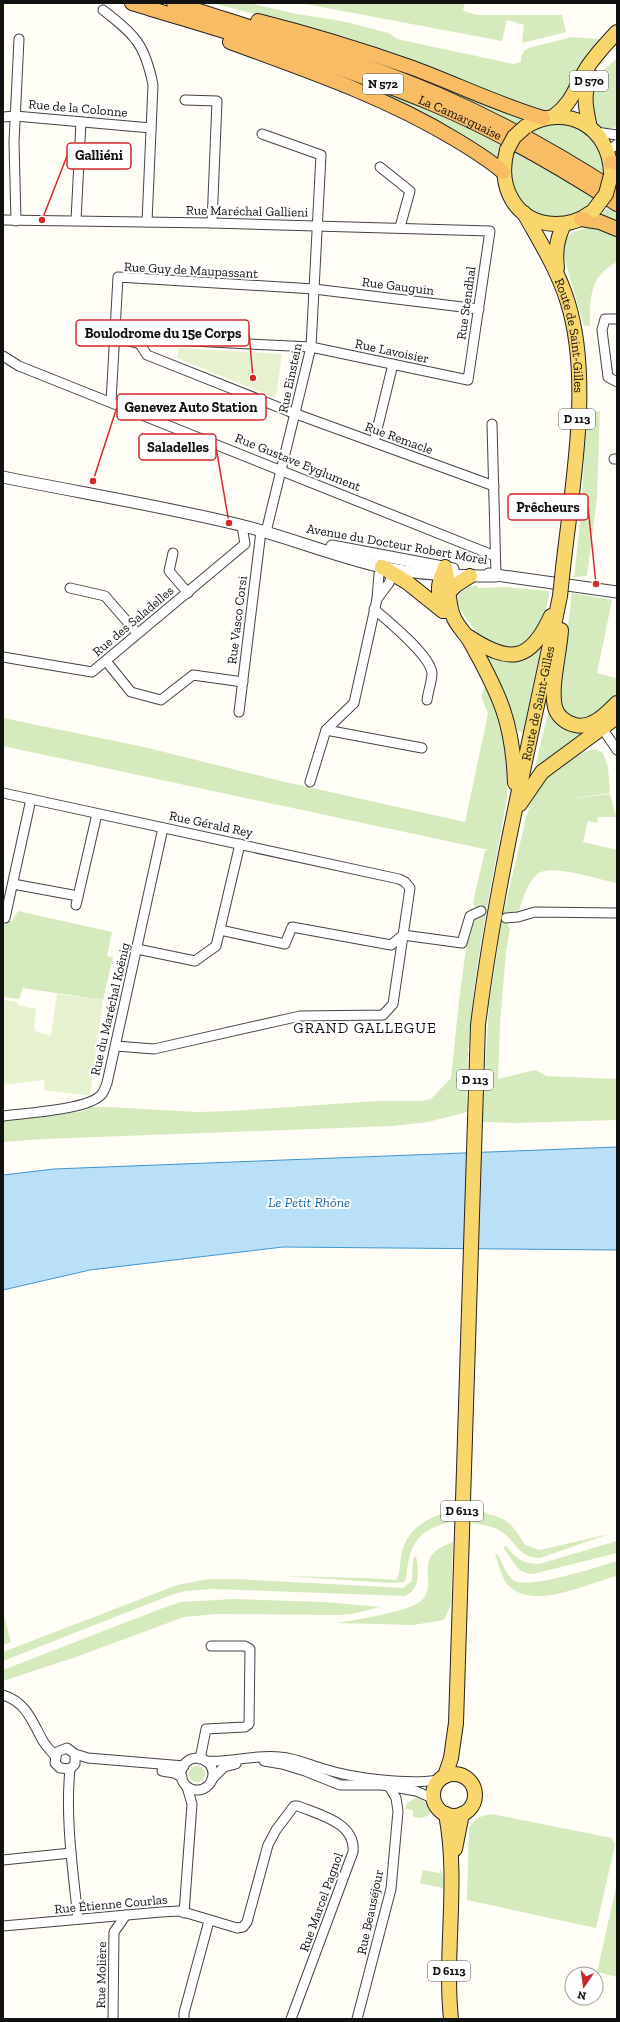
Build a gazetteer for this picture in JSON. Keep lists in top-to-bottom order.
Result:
{
  "streets": {
    "highway": ["N 572", "La Camarguaise"],
    "main road": [
      "D 570",
      "Route de Saint-Gilles",
      "D 113",
      "D 6113"
    ],
    "street": [
      "Rue de la Colonne",
      "Rue Maréchal Gallieni",
      "Rue Guy de Maupassant",
      "Rue Gauguin",
      "Rue Stendhal",
      "Rue Lavoisier",
      "Rue Einstein",
      "Rue Remacle",
      "Rue Gustave Eyglument",
      "Avenue du Docteur Robert Morel",
      "Rue Vasco Corsi",
      "Rue des Saladelles",
      "Rue Gérald Rey",
      "Rue du Maréchal Koënig",
      "Rue Marcel Pagnol",
      "Rue Étienne Courlas",
      "Rue Beauséjour",
      "Rue Molière"
    ]
  },
  "crossings": [
    ["D 570", "Route de Saint-Gilles"],
    ["Rue Maréchal Gallieni", "Rue Stendhal"],
    ["Rue Maréchal Gallieni", "Rue Einstein"],
    ["Rue Guy de Maupassant", "Rue Gauguin"],
    ["Rue Guy de Maupassant", "Rue Einstein"],
    ["Rue Guy de Maupassant", "Rue Gustave Eyglument"],
    ["Rue Gauguin", "Rue Stendhal"],
    ["Rue Gauguin", "Rue Einstein"],
    ["Rue Stendhal", "Rue Lavoisier"],
    ["Route de Saint-Gilles", "D 6113"],
    ["Rue Lavoisier", "Rue Einstein"],
    ["Rue Lavoisier", "Rue Remacle"],
    ["Rue Einstein", "Rue Remacle"],
    ["Rue Einstein", "Rue Gustave Eyglument"],
    ["Rue Einstein", "Avenue du Docteur Robert Morel"],
    ["Rue Einstein", "Rue Vasco Corsi"],
    ["Avenue du Docteur Robert Morel", "Rue Vasco Corsi"],
    ["Rue Gérald Rey", "Rue du Maréchal Koënig"],
    ["Rue Marcel Pagnol", "Rue Étienne Courlas"],
    ["Rue Étienne Courlas", "Rue Molière"]
  ],
  "districts": ["GRAND GALLEGUE"],
  "water": ["Le Petit Rhône"],
  "places": [
    "Galliéni",
    "Boulodrome du 15e Corps",
    "Genevez Auto Station",
    "Saladelles",
    "Prêcheurs"
  ],
  "north": "bottom"
}
